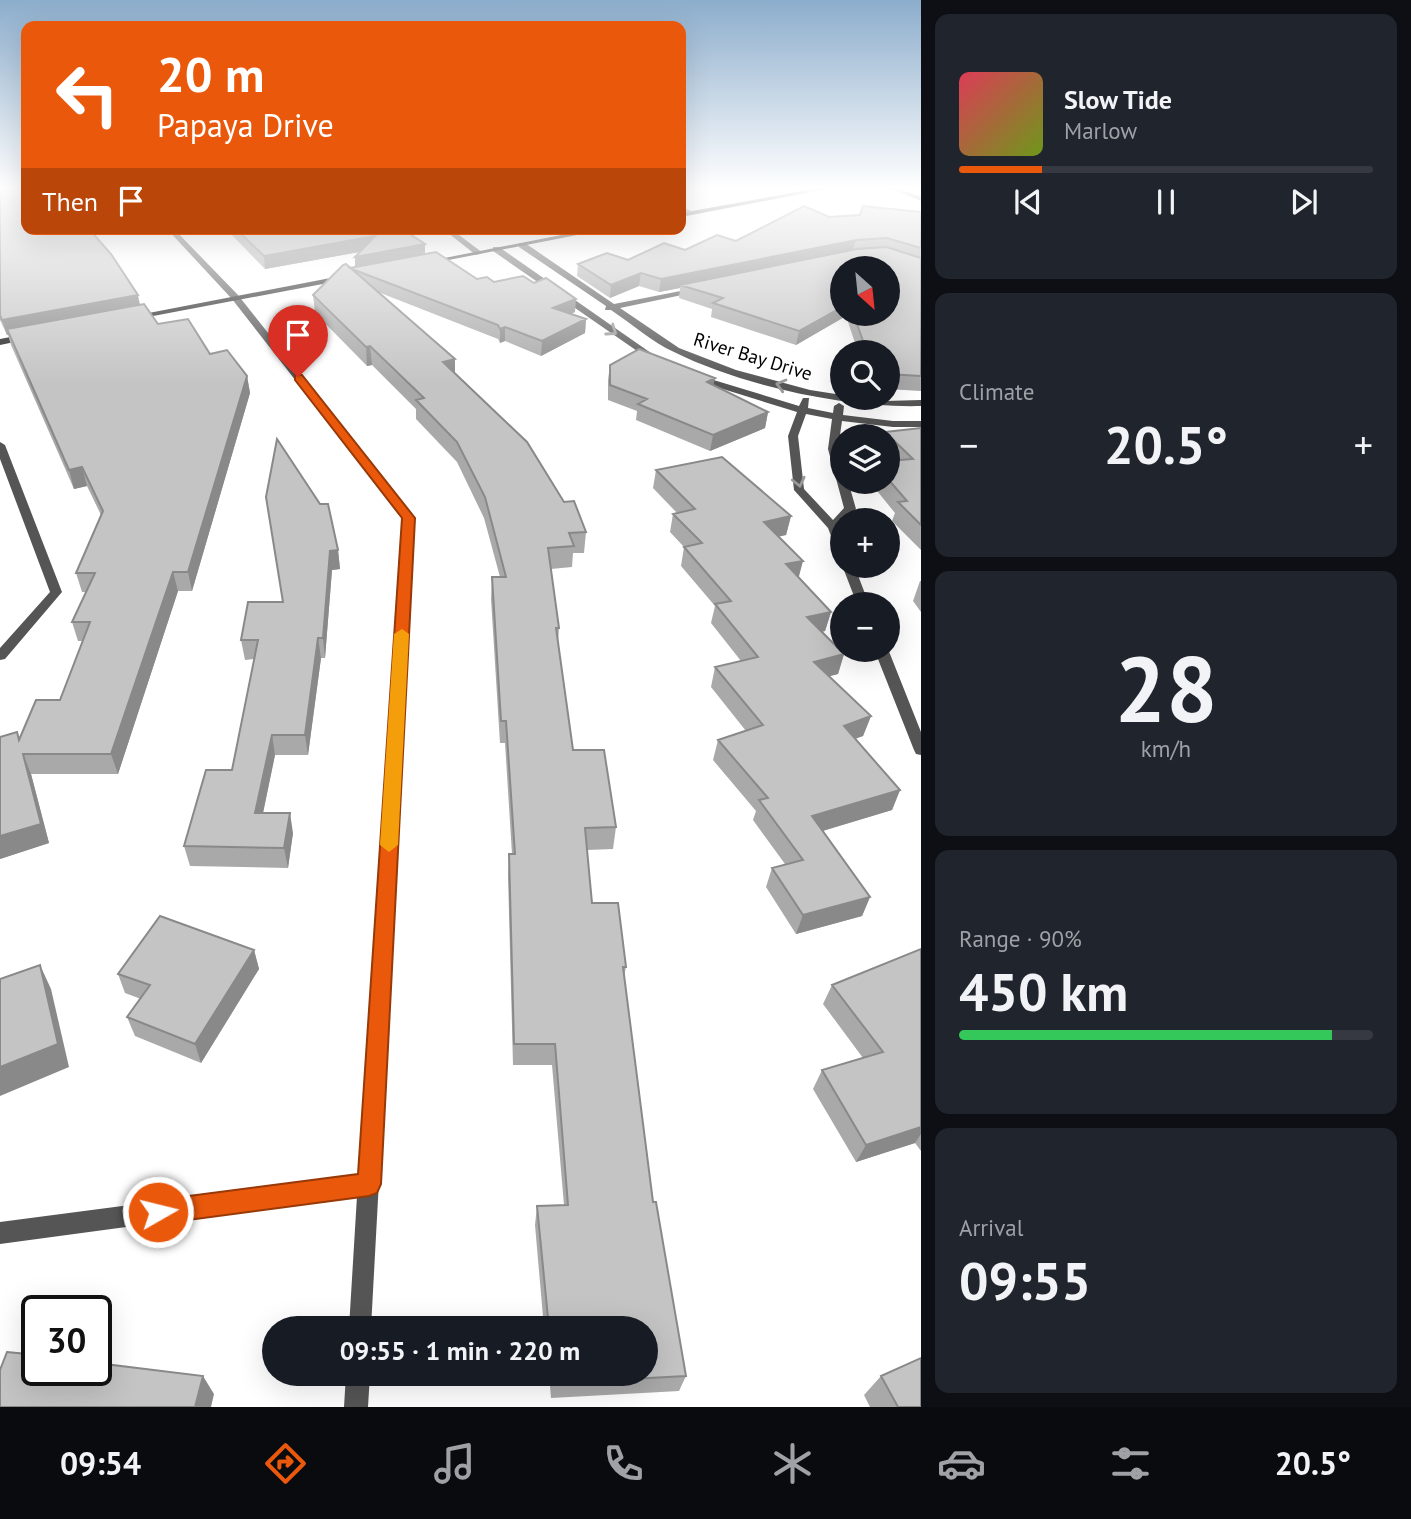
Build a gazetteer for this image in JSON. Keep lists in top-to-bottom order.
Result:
{
  "streets": {
    "street": ["River Bay Drive"]
  },
  "north": "bottom right",
  "page": {
    "turn": ["20 m", "Papaya Drive"],
    "song": ["Slow Tide", "Marlow"],
    "then": "Then",
    "map_buttons": ["+", "−"],
    "tile": [
      "Climate",
      ["28", "km/h"],
      ["Range · 90%", "450 km"],
      ["Arrival", "09:55"]
    ],
    "heat": ["−", "20.5°", "+"],
    "limit": "30",
    "trip": "09:55 · 1 min · 220 m",
    "tabs": ["09:54", "20.5°"]
  }
}
